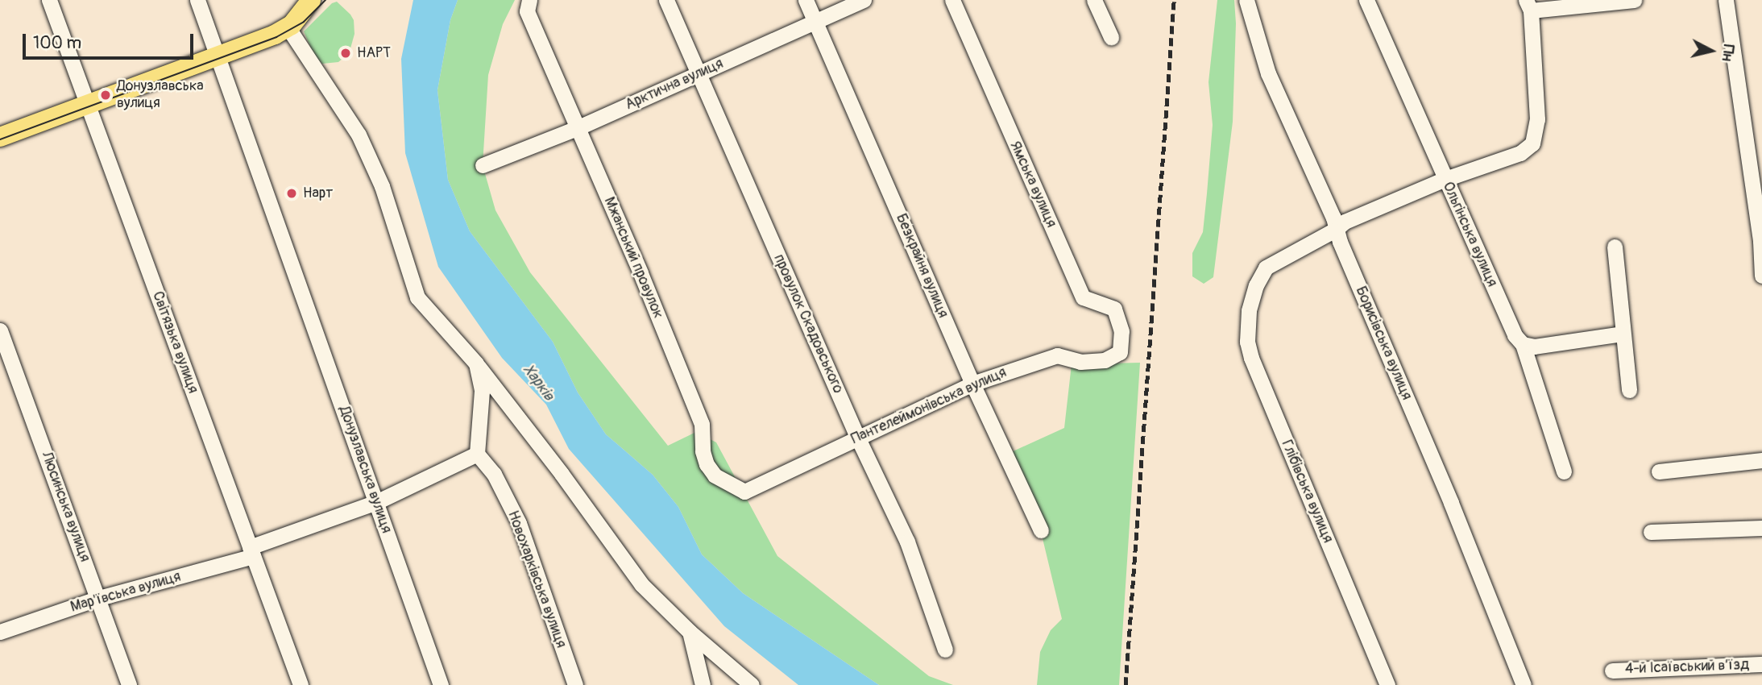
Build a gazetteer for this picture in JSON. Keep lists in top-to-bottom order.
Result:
{
  "streets": {
    "street": [
      "Арктична вулиця",
      "Ямська вулиця",
      "Ольгінська вулиця",
      "Мжанський провулок",
      "Безкрайня вулиця",
      "провулок Скадовського",
      "Світязька вулиця",
      "Борисівська вулиця",
      "Пантелеймонівська вулиця",
      "Донузлавська вулиця",
      "Глібівська вулиця",
      "Люсинська вулиця",
      "Новохарківська вулиця",
      "Мар'ївська вулиця",
      "4-й Ісаївський в’їзд"
    ]
  },
  "crossings": [
    ["Арктична вулиця", "Мжанський провулок"],
    ["Арктична вулиця", "Безкрайня вулиця"],
    ["Арктична вулиця", "провулок Скадовського"],
    ["Ямська вулиця", "Пантелеймонівська вулиця"],
    ["Мжанський провулок", "Пантелеймонівська вулиця"],
    ["Безкрайня вулиця", "Пантелеймонівська вулиця"],
    ["провулок Скадовського", "Пантелеймонівська вулиця"],
    ["Світязька вулиця", "Мар'ївська вулиця"],
    ["Борисівська вулиця", "Глібівська вулиця"],
    ["Донузлавська вулиця", "Мар'ївська вулиця"],
    ["Люсинська вулиця", "Мар'ївська вулиця"],
    ["Новохарківська вулиця", "Мар'ївська вулиця"]
  ],
  "water": ["Харків"],
  "places": ["НАРТ", "Донузлавська вулиця", "Нарт"],
  "scale_bar": "100 m",
  "north": "right"
}
